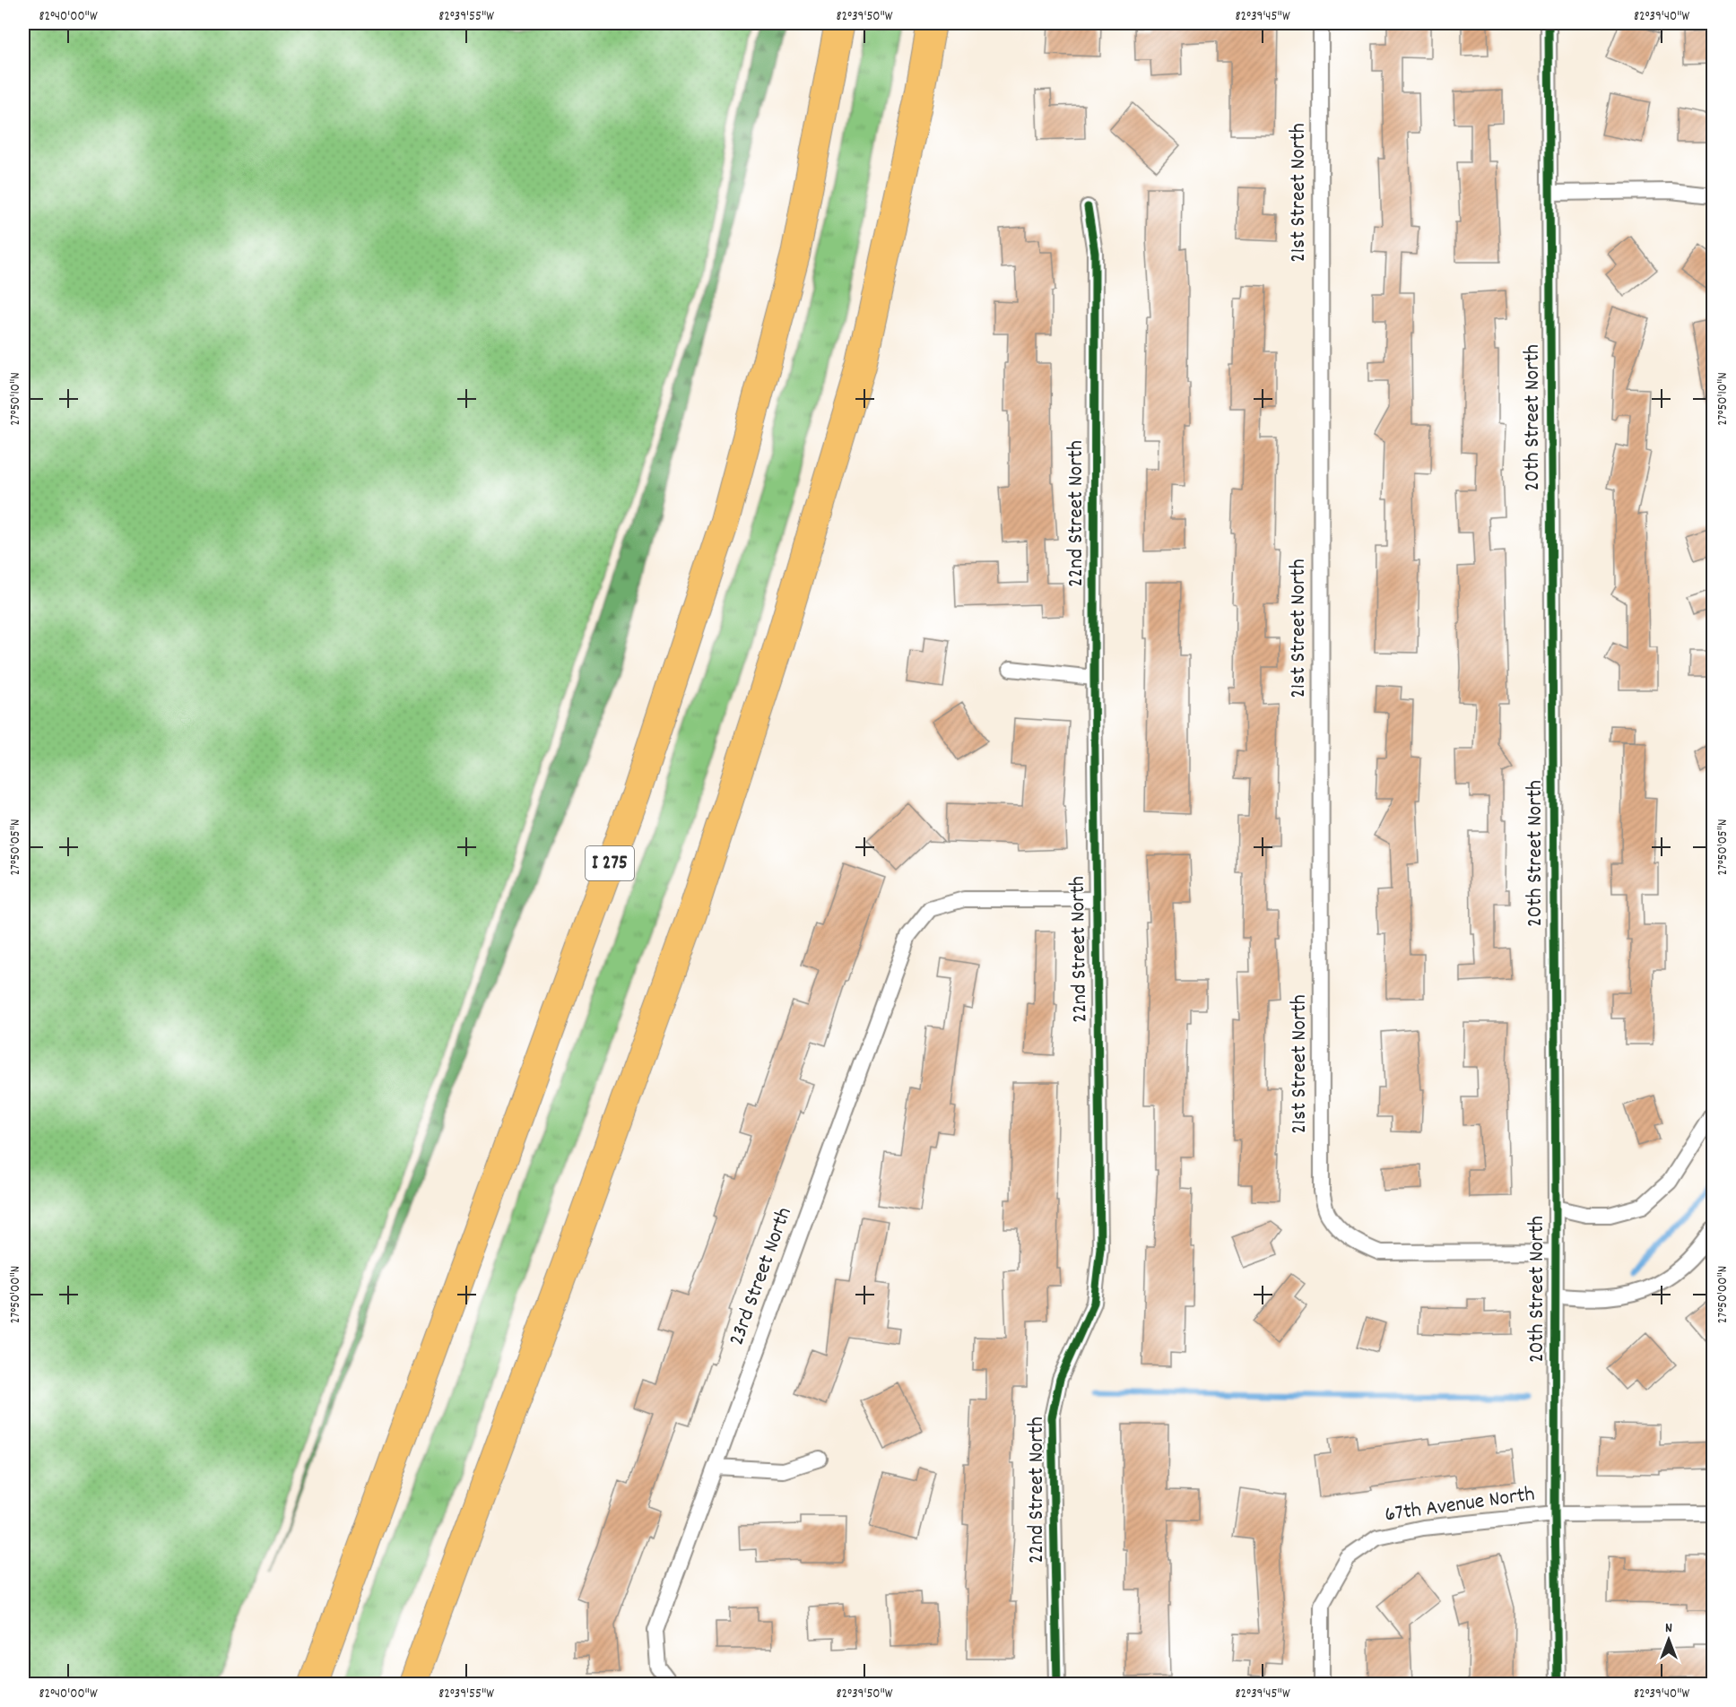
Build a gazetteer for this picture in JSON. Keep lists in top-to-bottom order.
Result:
{
  "streets": {
    "highway": ["I 275"],
    "street": [
      "21st Street North",
      "20th Street North",
      "22nd Street North",
      "23rd Street North",
      "67th Avenue North"
    ]
  },
  "crossings": [
    ["21st Street North", "20th Street North"],
    ["20th Street North", "67th Avenue North"],
    ["22nd Street North", "23rd Street North"]
  ],
  "north": "top",
  "coordinates": [
    "82°40'00\"W",
    "82°39'55\"W",
    "82°39'50\"W",
    "82°39'45\"W",
    "82°39'40\"W",
    "27°50'10\"N",
    "27°50'05\"N",
    "27°50'00\"N"
  ]
}
